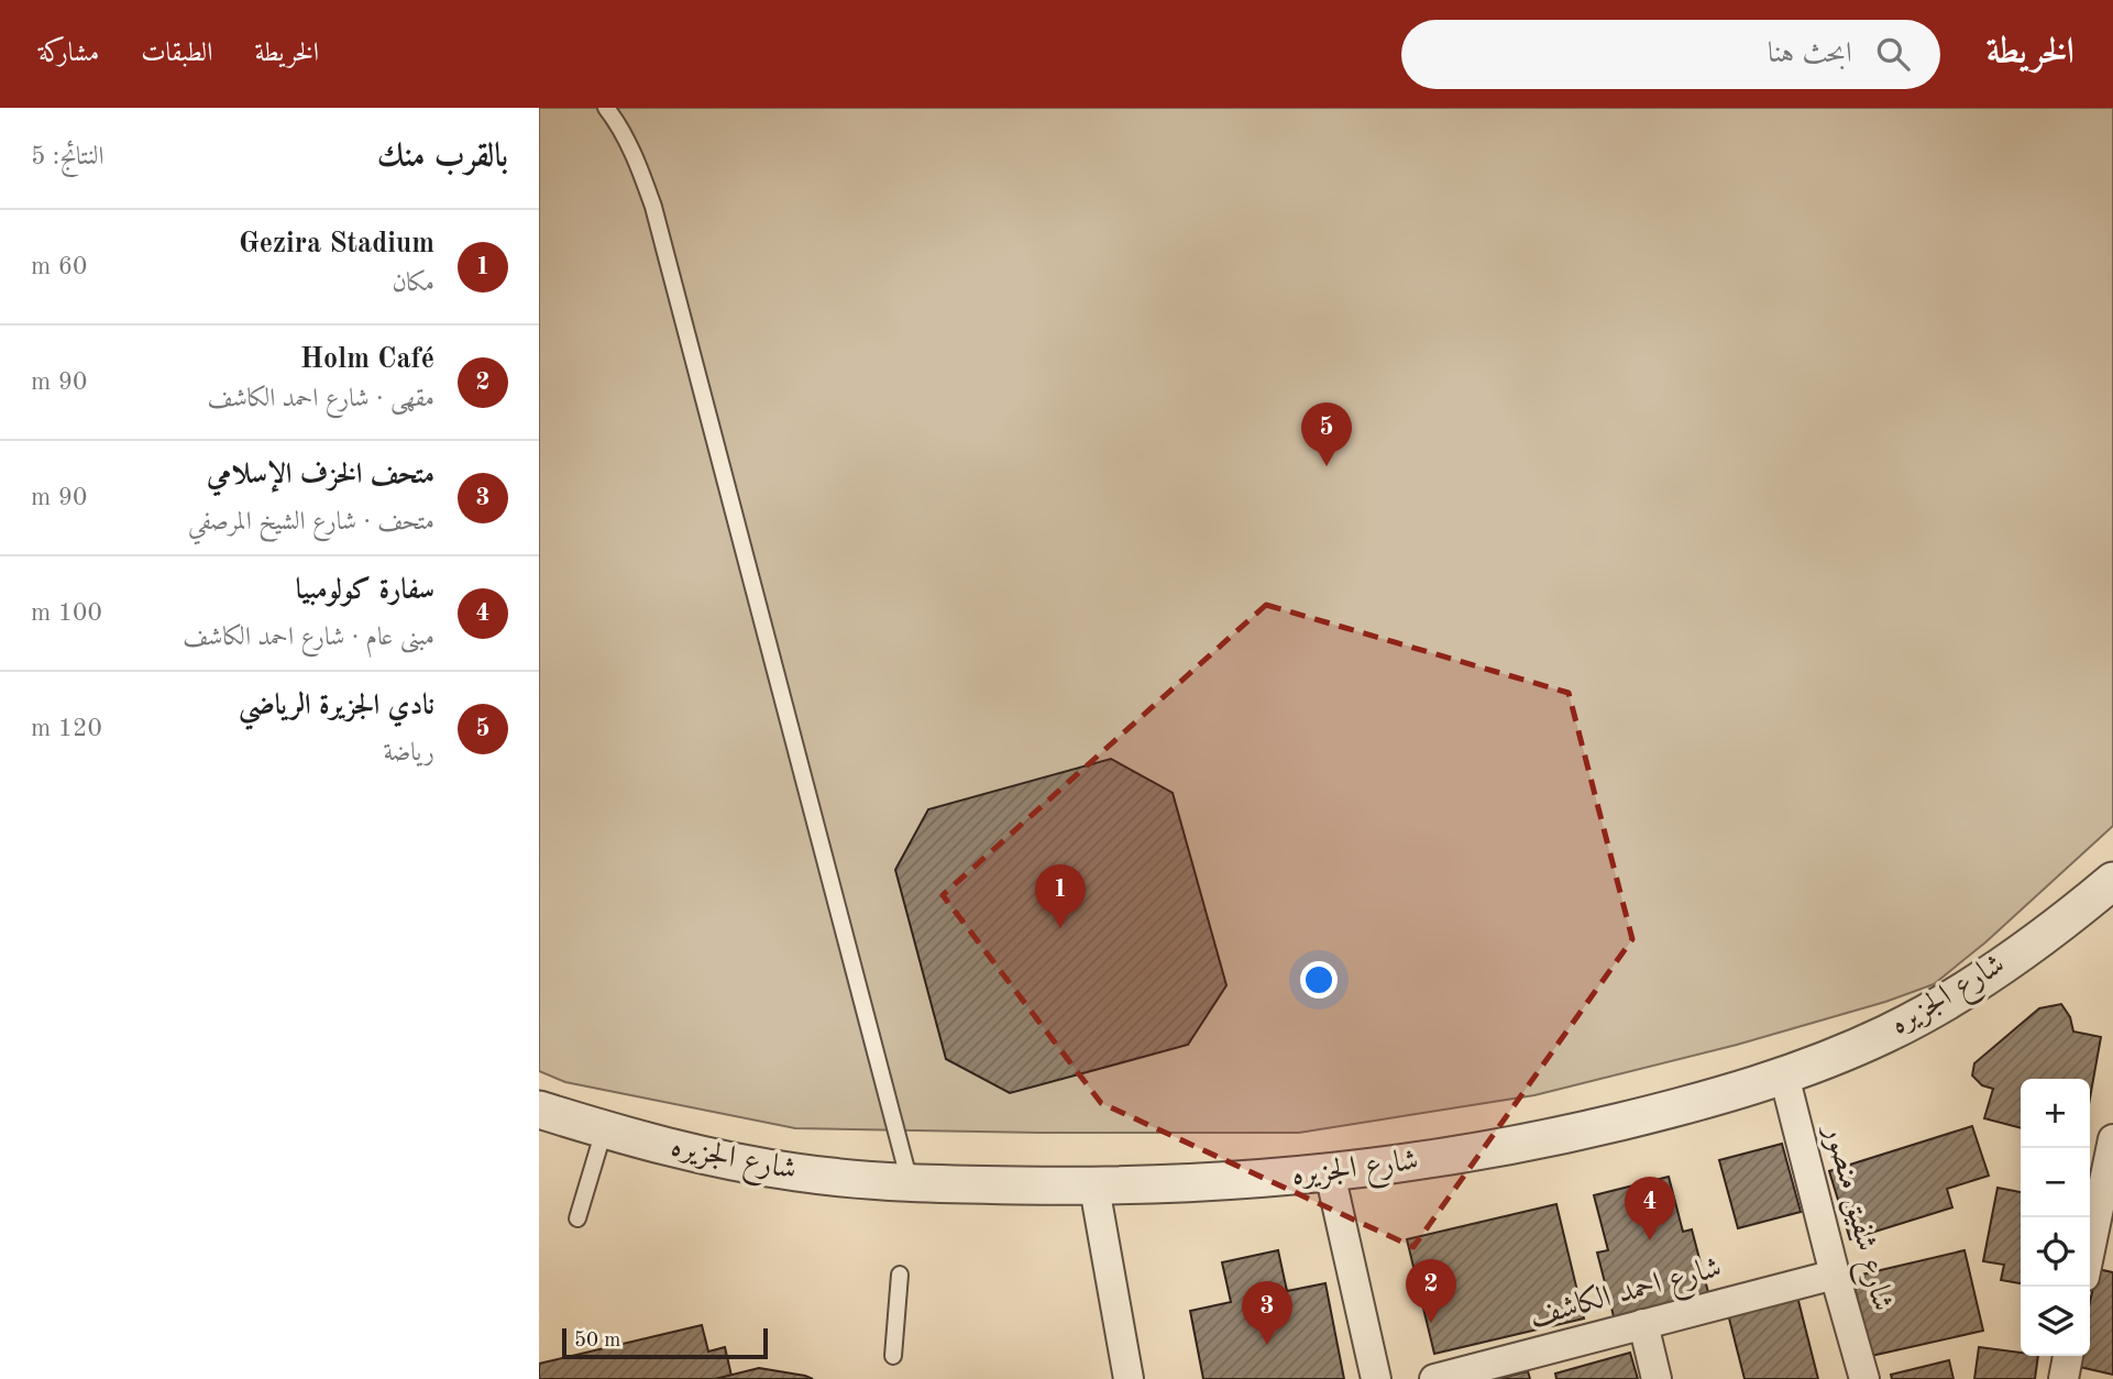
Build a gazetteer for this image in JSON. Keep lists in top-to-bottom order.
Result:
{
  "streets": {
    "street": ["شارع الجزيره", "شارع شفيق منصور", "شارع احمد الكاشف"]
  },
  "crossings": [
    ["شارع الجزيره", "شارع شفيق منصور"],
    ["شارع شفيق منصور", "شارع احمد الكاشف"]
  ],
  "scale_bar": "50 m",
  "page": {
    "header": "الخريطة",
    "search": "ابحث هنا",
    "nav": ["الخريطة", "الطبقات", "مشاركة"],
    "heading": ["بالقرب منك", "النتائج: 5"],
    "list": [
      {
        "mark": "1",
        "name": "Gezira Stadium",
        "note": "مكان",
        "value": "60 m"
      },
      {
        "mark": "2",
        "name": "Holm Café",
        "note": "مقهى · شارع احمد الكاشف",
        "value": "90 m"
      },
      {
        "mark": "3",
        "name": "متحف الخزف الإسلامي",
        "note": "متحف · شارع الشيخ المرصفي",
        "value": "90 m"
      },
      {
        "mark": "4",
        "name": "سفارة كولومبيا",
        "note": "مبنى عام · شارع احمد الكاشف",
        "value": "100 m"
      },
      {
        "mark": "5",
        "name": "نادي الجزيرة الرياضي",
        "note": "رياضة",
        "value": "120 m"
      }
    ],
    "pins": [
      "5",
      "1",
      "4",
      "2",
      "3"
    ],
    "map_buttons": ["+", "−"],
    "scale": "50 m"
  }
}
